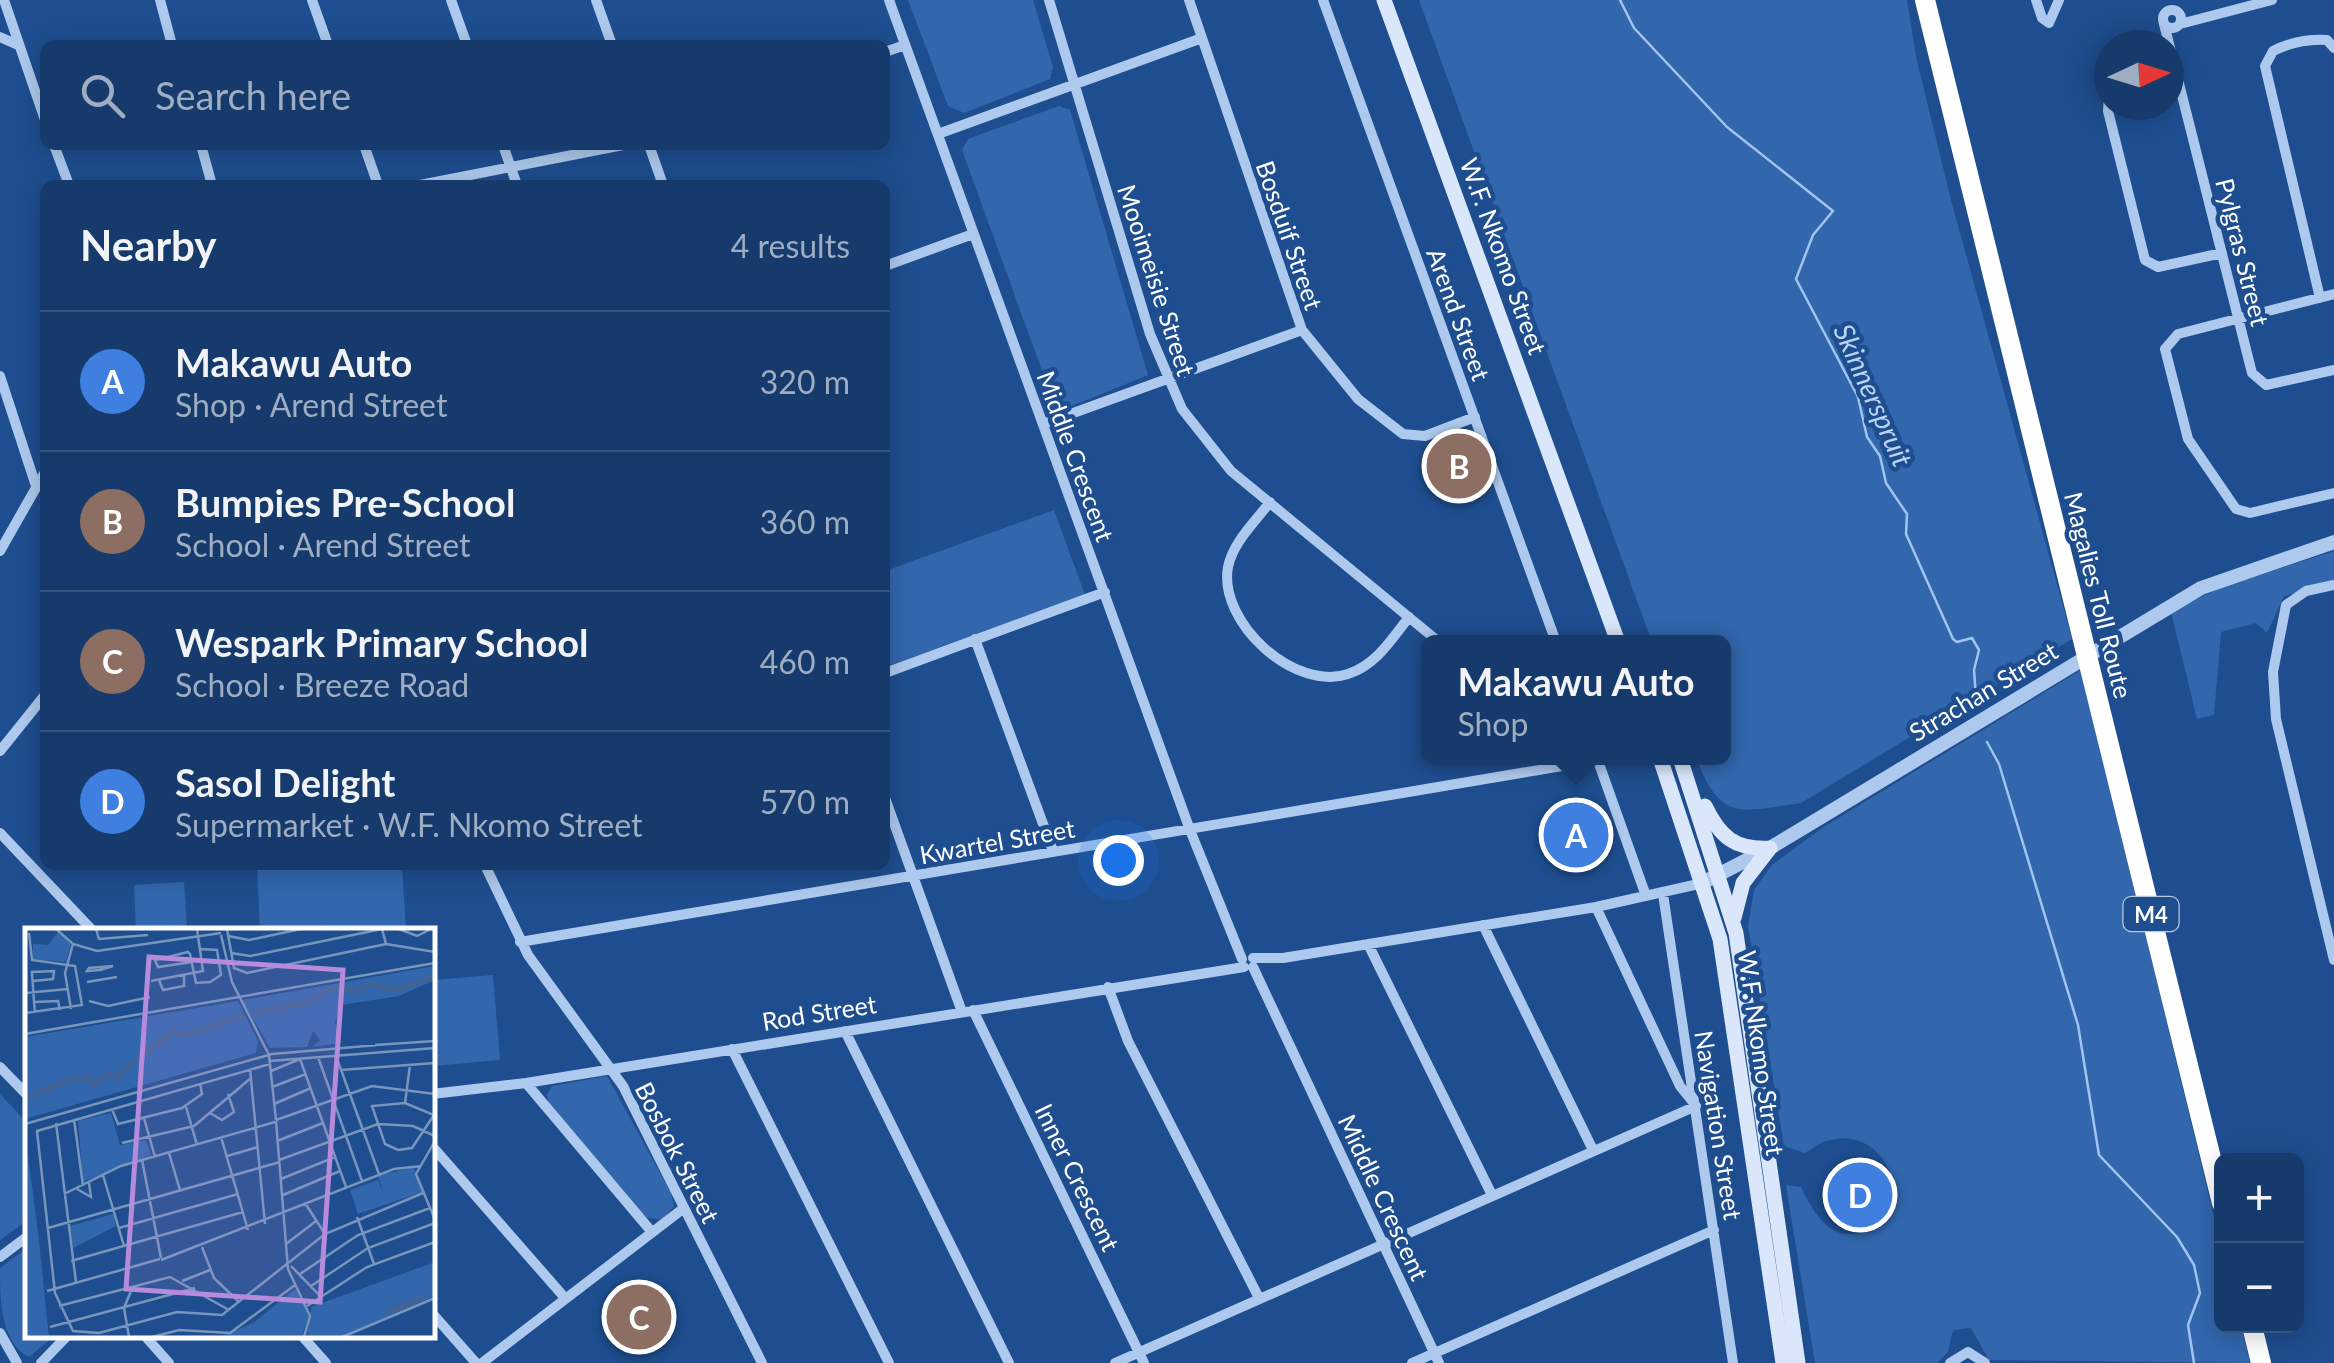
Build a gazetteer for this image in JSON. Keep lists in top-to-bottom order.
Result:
{
  "streets": {
    "highway": ["Magalies Toll Route", "M4"],
    "main road": ["W.F. Nkomo Street"],
    "street": [
      "Bosduif Street",
      "Pylgras Street",
      "Mooimeisie Street",
      "Arend Street",
      "Middle Crescent",
      "Strachan Street",
      "Kwartel Street",
      "Rod Street",
      "Navigation Street",
      "Bosbok Street",
      "Inner Crescent"
    ]
  },
  "crossings": [
    ["Bosduif Street", "Arend Street"],
    ["W.F. Nkomo Street", "Strachan Street"],
    ["W.F. Nkomo Street", "Rod Street"],
    ["Middle Crescent", "Kwartel Street"],
    ["Middle Crescent", "Rod Street"],
    ["Strachan Street", "Rod Street"],
    ["Kwartel Street", "Bosbok Street"],
    ["Kwartel Street", "Inner Crescent"],
    ["Rod Street", "Navigation Street"],
    ["Rod Street", "Bosbok Street"],
    ["Rod Street", "Inner Crescent"]
  ],
  "water": ["Skinnerspruit"],
  "north": "right",
  "page": {
    "search": "Search here",
    "heading": ["Nearby", "4 results"],
    "list": [
      {
        "mark": "A",
        "name": "Makawu Auto",
        "note": "Shop · Arend Street",
        "value": "320 m"
      },
      {
        "mark": "B",
        "name": "Bumpies Pre-School",
        "note": "School · Arend Street",
        "value": "360 m"
      },
      {
        "mark": "C",
        "name": "Wespark Primary School",
        "note": "School · Breeze Road",
        "value": "460 m"
      },
      {
        "mark": "D",
        "name": "Sasol Delight",
        "note": "Supermarket · W.F. Nkomo Street",
        "value": "570 m"
      }
    ],
    "pins": [
      "B",
      "A",
      "D",
      "C"
    ],
    "popup": ["Makawu Auto", "Shop"],
    "map_buttons": ["+", "−"]
  }
}
